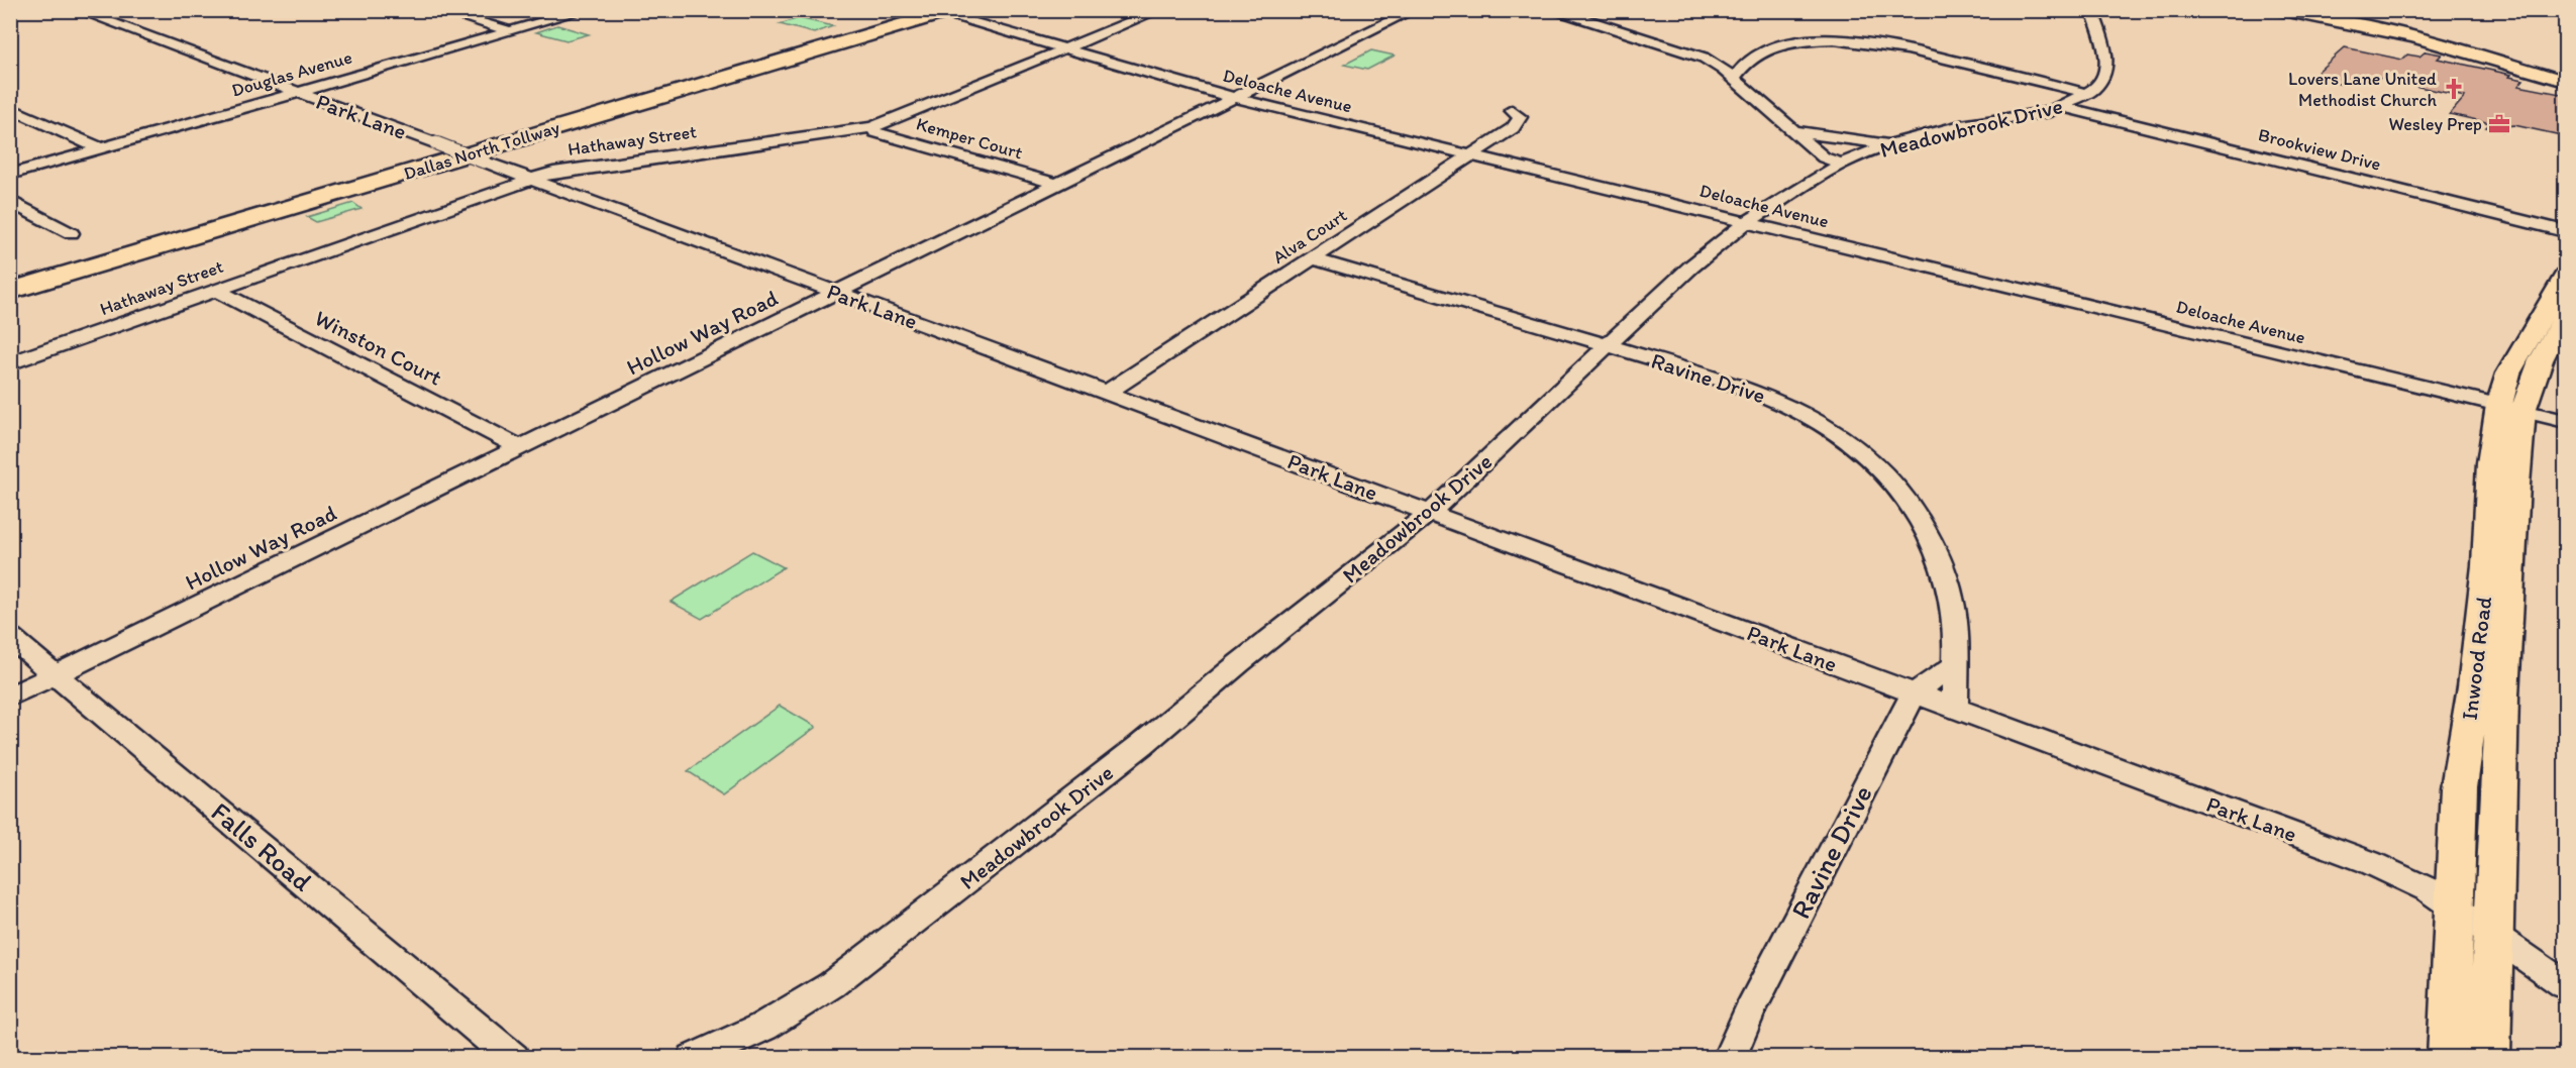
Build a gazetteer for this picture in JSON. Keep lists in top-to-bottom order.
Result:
{
  "streets": {
    "highway": ["Dallas North Tollway"],
    "main road": ["Inwood Road"],
    "street": [
      "Douglas Avenue",
      "Deloache Avenue",
      "Park Lane",
      "Meadowbrook Drive",
      "Kemper Court",
      "Hathaway Street",
      "Brookview Drive",
      "Alva Court",
      "Hollow Way Road",
      "Winston Court",
      "Ravine Drive",
      "Falls Road"
    ]
  },
  "crossings": [
    ["Douglas Avenue", "Park Lane"],
    ["Deloache Avenue", "Meadowbrook Drive"],
    ["Deloache Avenue", "Hathaway Street"],
    ["Deloache Avenue", "Dallas North Tollway"],
    ["Deloache Avenue", "Alva Court"],
    ["Deloache Avenue", "Hollow Way Road"],
    ["Deloache Avenue", "Inwood Road"],
    ["Park Lane", "Meadowbrook Drive"],
    ["Park Lane", "Hathaway Street"],
    ["Park Lane", "Alva Court"],
    ["Park Lane", "Hollow Way Road"],
    ["Park Lane", "Ravine Drive"],
    ["Park Lane", "Inwood Road"],
    ["Meadowbrook Drive", "Brookview Drive"],
    ["Meadowbrook Drive", "Ravine Drive"],
    ["Kemper Court", "Hathaway Street"],
    ["Kemper Court", "Hollow Way Road"],
    ["Hathaway Street", "Winston Court"],
    ["Alva Court", "Ravine Drive"],
    ["Hollow Way Road", "Winston Court"],
    ["Hollow Way Road", "Falls Road"]
  ],
  "places": {
    "church": ["Lovers Lane United Methodist Church"],
    "office": ["Wesley Prep"]
  }
}
